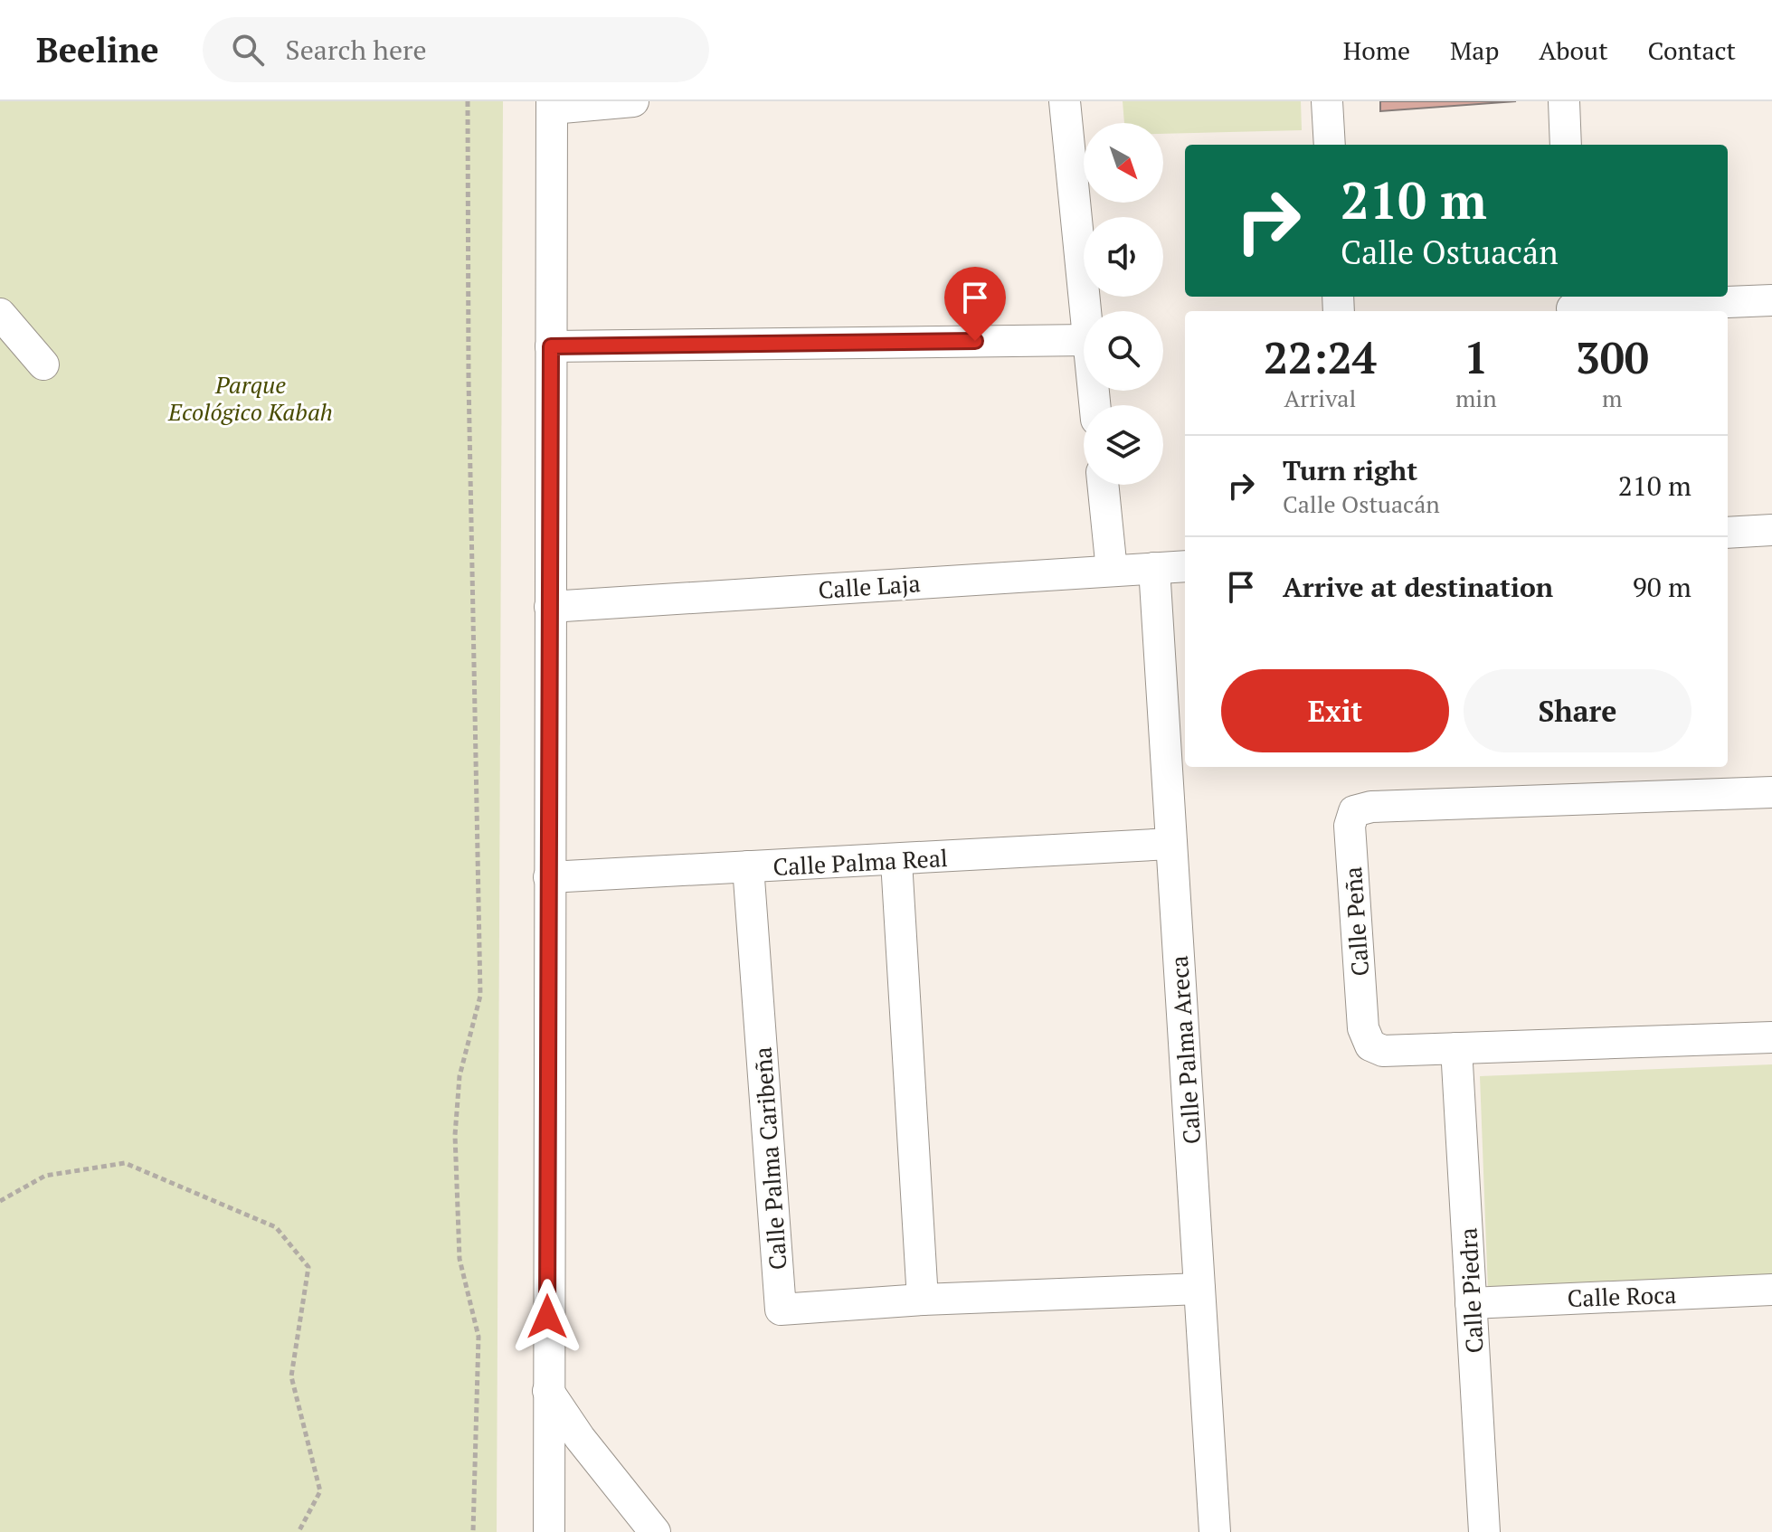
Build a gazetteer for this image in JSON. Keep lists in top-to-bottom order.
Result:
{
  "streets": {
    "street": [
      "Calle Laja",
      "Calle Palma Real",
      "Calle Peña",
      "Calle Palma Areca",
      "Calle Palma Caribeña",
      "Calle Piedra",
      "Calle Roca"
    ]
  },
  "crossings": [
    ["Calle Laja", "Calle Palma Areca"],
    ["Calle Palma Real", "Calle Palma Areca"],
    ["Calle Palma Real", "Calle Palma Caribeña"],
    ["Calle Peña", "Calle Piedra"],
    ["Calle Palma Areca", "Calle Palma Caribeña"],
    ["Calle Piedra", "Calle Roca"]
  ],
  "parks": ["Parque Ecológico Kabah"],
  "north": "bottom right",
  "page": {
    "header": "Beeline",
    "search": "Search here",
    "nav": [
      "Home",
      "Map",
      "About",
      "Contact"
    ],
    "turn": ["210 m", "Calle Ostuacán"],
    "eta": [
      "22:24",
      "Arrival",
      "1",
      "min",
      "300",
      "m"
    ],
    "list": [
      {
        "name": "Turn right",
        "note": "Calle Ostuacán",
        "value": "210 m"
      },
      {
        "name": "Arrive at destination",
        "value": "90 m"
      }
    ],
    "buttons": ["Exit", "Share"]
  }
}
